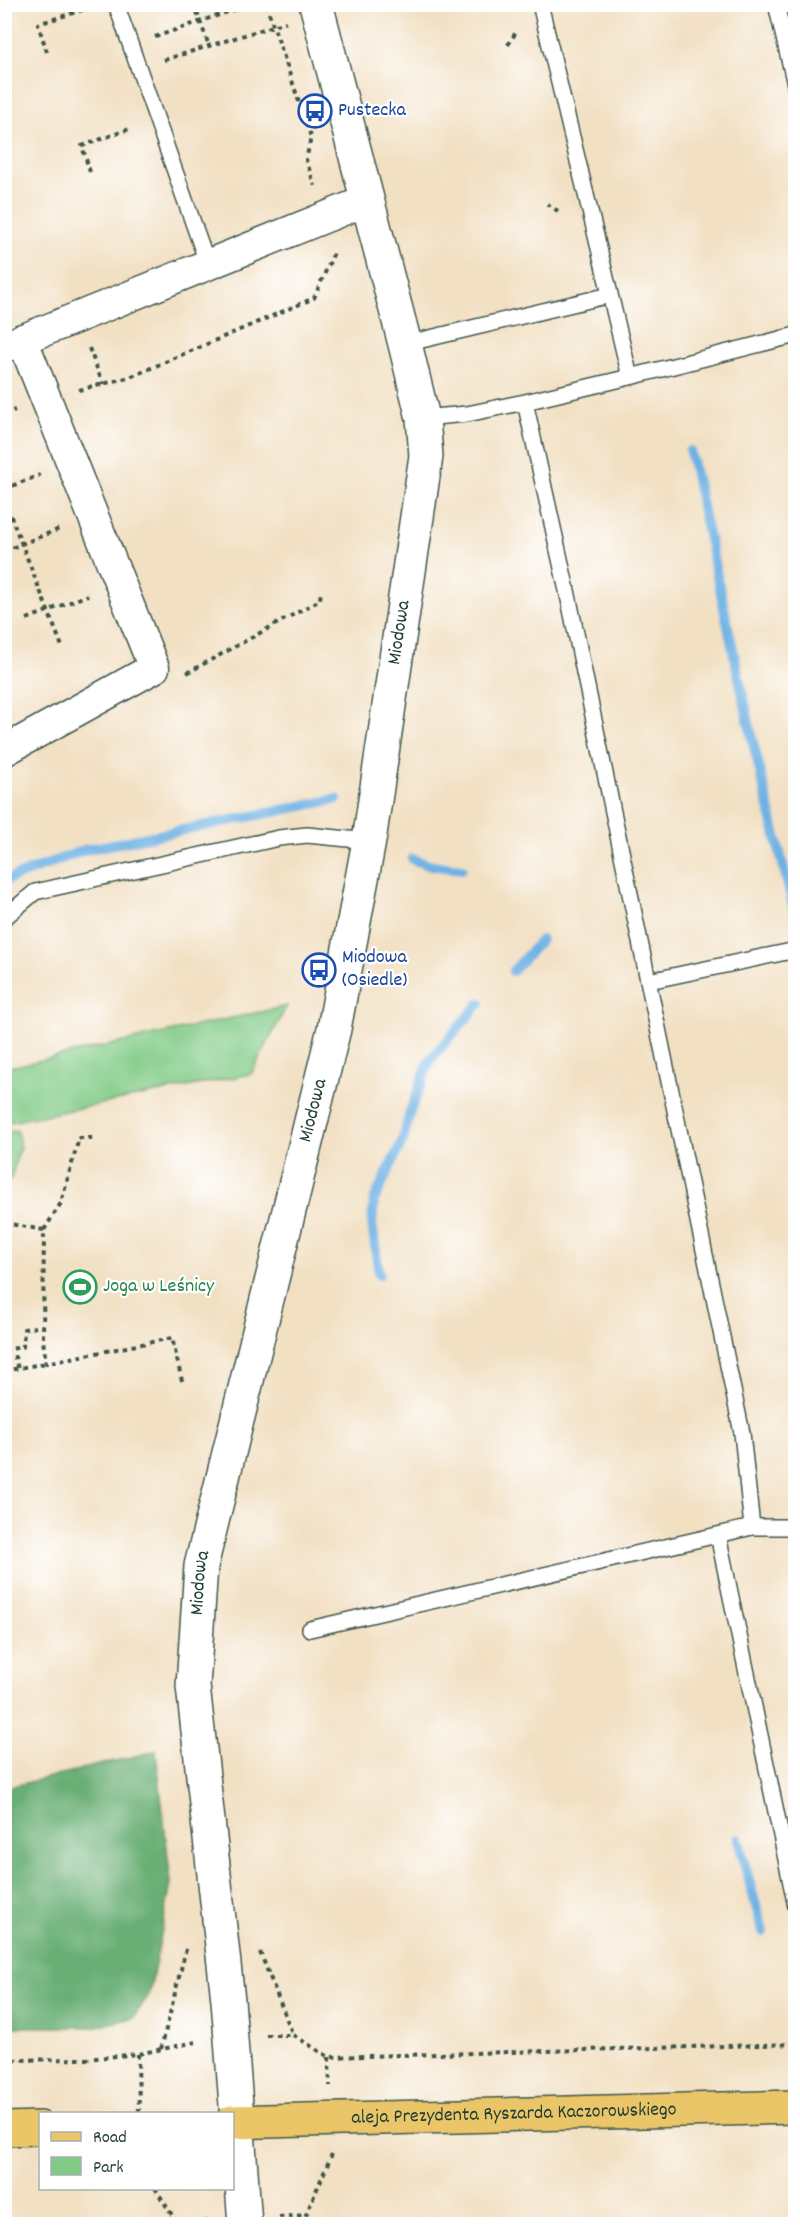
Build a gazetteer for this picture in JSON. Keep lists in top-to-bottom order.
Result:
{
  "streets": {
    "main road": ["aleja Prezydenta Ryszarda Kaczorowskiego"],
    "street": ["Miodowa"]
  },
  "crossings": [
    ["Miodowa", "aleja Prezydenta Ryszarda Kaczorowskiego"]
  ],
  "places": {
    "bus stop": ["Pustecka", "Miodowa (Osiedle)"],
    "sports": ["Joga w Leśnicy"]
  },
  "legend": ["Road", "Park"]
}
